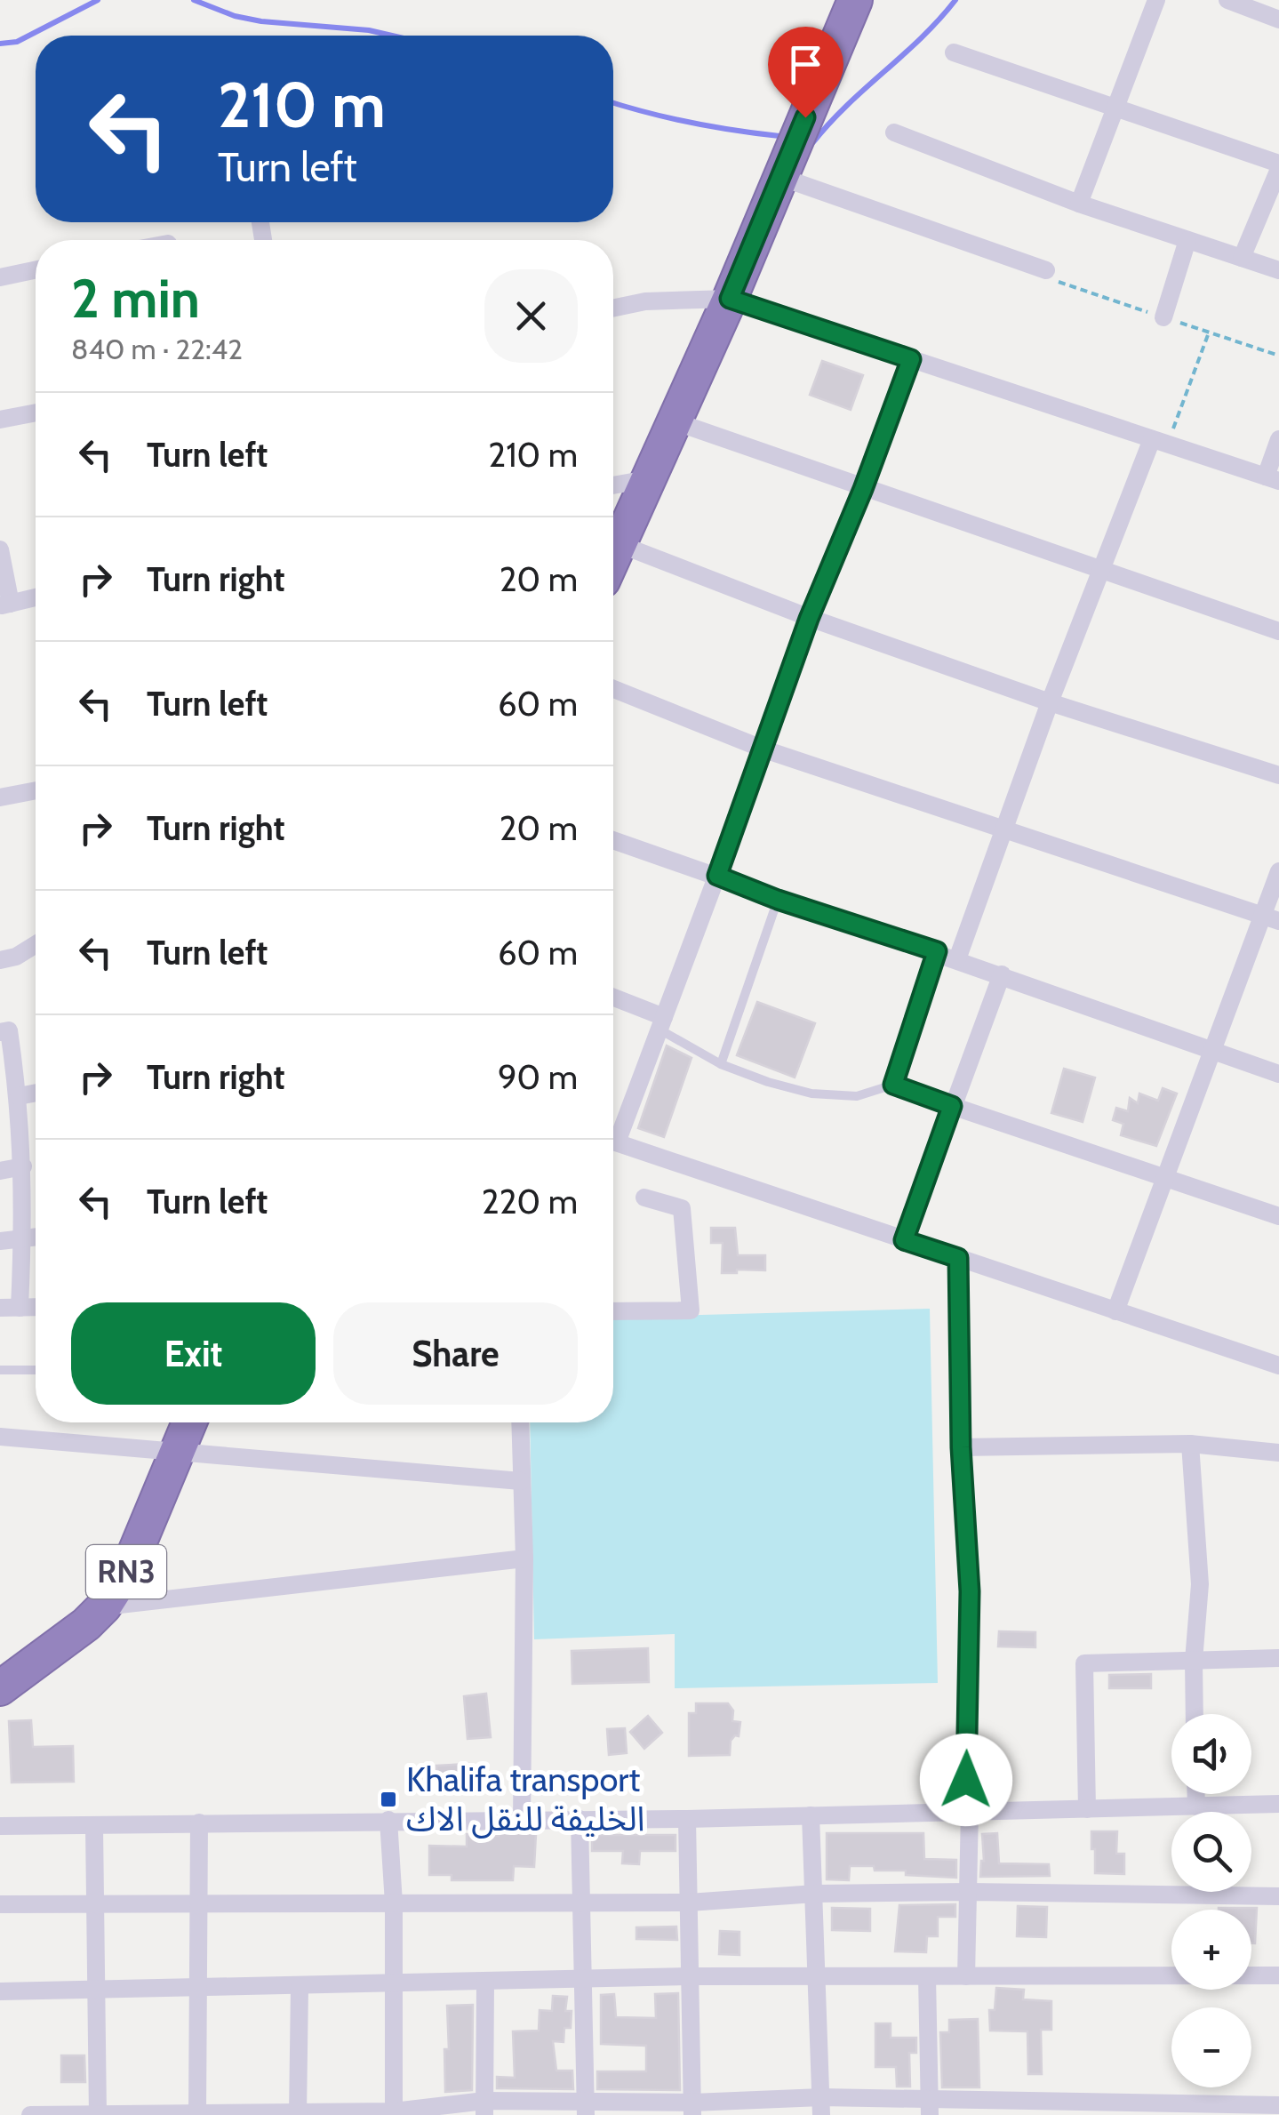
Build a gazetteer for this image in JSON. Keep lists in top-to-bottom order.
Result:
{
  "streets": {
    "highway": ["RN3"]
  },
  "places": {
    "transit": ["Khalifa transport الخليفة للنقل الاك"]
  },
  "page": {
    "turn": ["210 m", "Turn left"],
    "heading": ["2 min", "840 m · 22:42"],
    "list": [
      {
        "name": "Turn left",
        "value": "210 m"
      },
      {
        "name": "Turn right",
        "value": "20 m"
      },
      {
        "name": "Turn left",
        "value": "60 m"
      },
      {
        "name": "Turn right",
        "value": "20 m"
      },
      {
        "name": "Turn left",
        "value": "60 m"
      },
      {
        "name": "Turn right",
        "value": "90 m"
      },
      {
        "name": "Turn left",
        "value": "220 m"
      }
    ],
    "buttons": ["Exit", "Share"],
    "map_buttons": ["+", "−"]
  }
}
